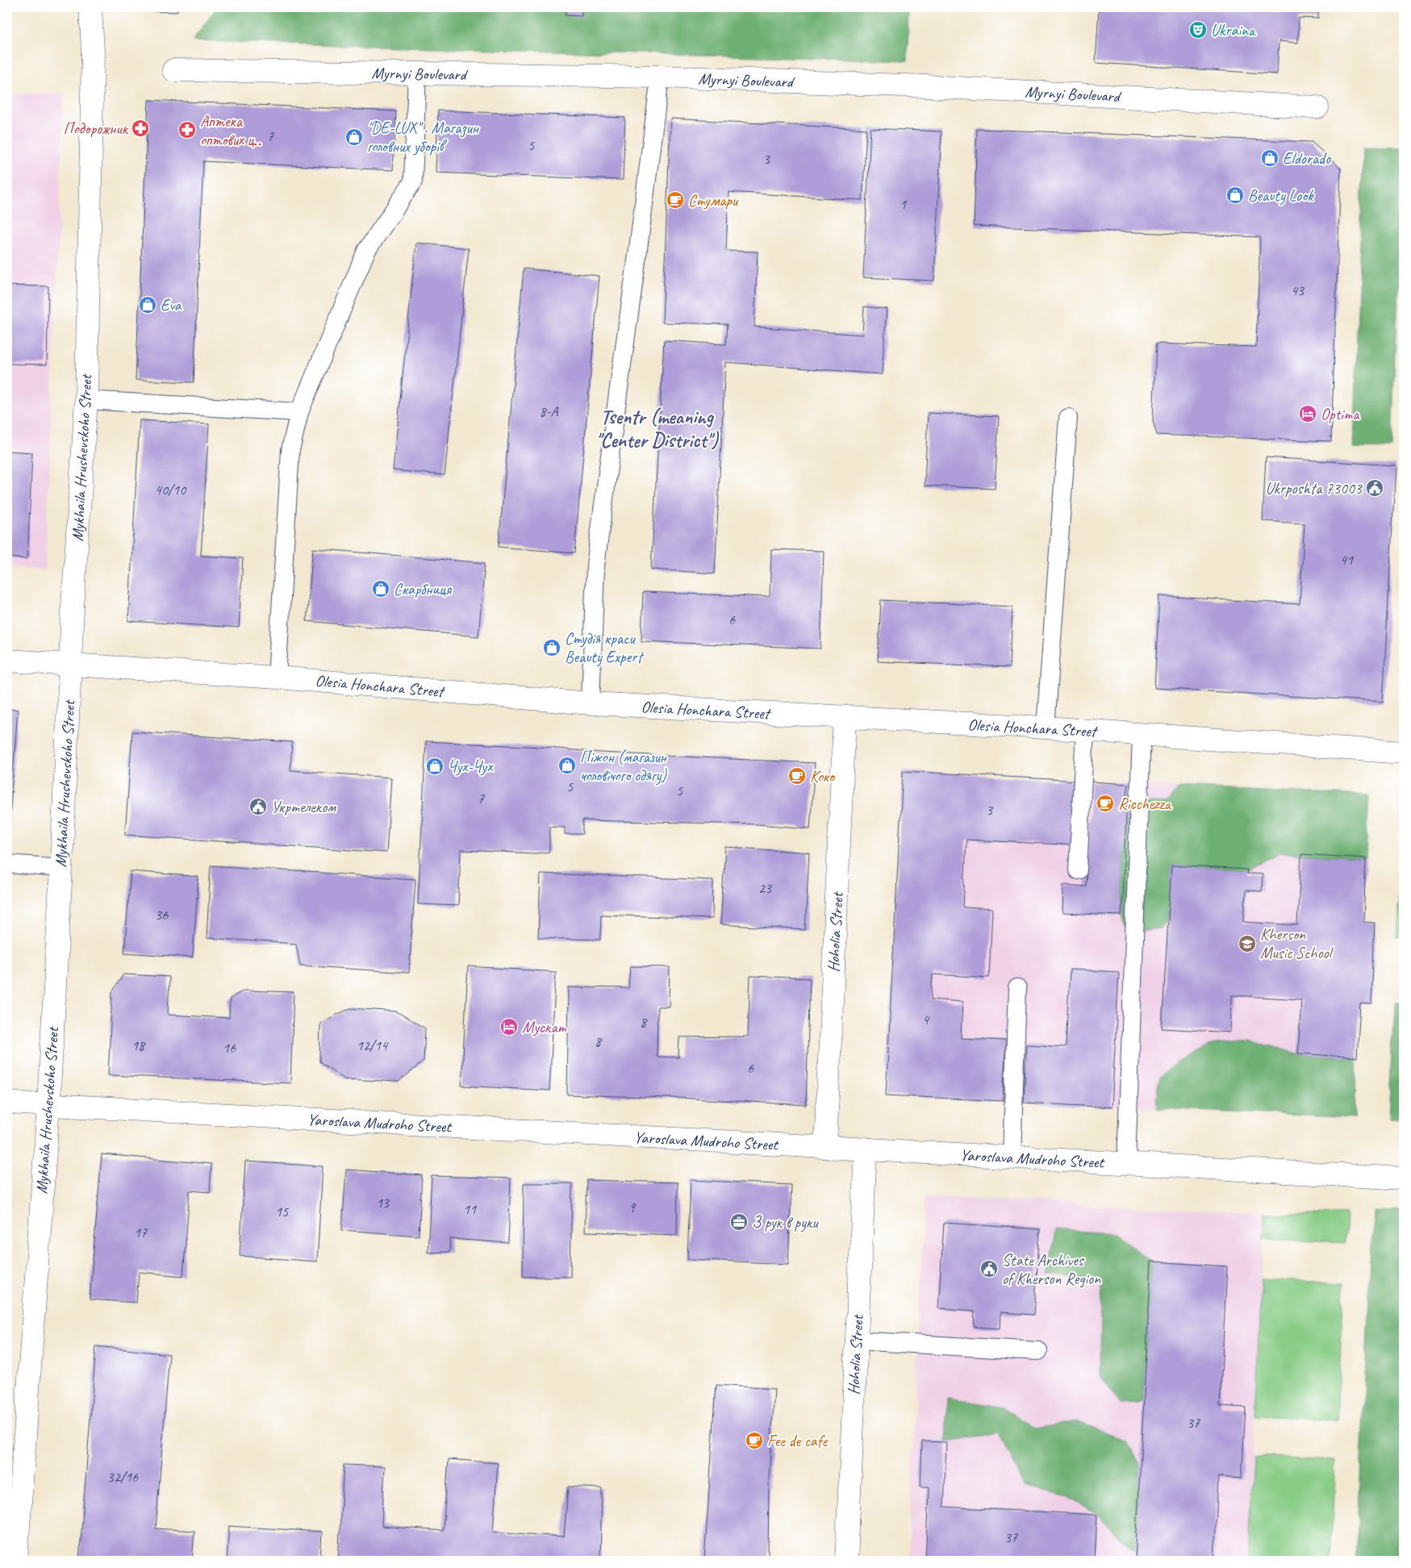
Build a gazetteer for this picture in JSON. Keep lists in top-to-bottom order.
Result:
{
  "streets": {
    "street": [
      "Myrnyi Boulevard",
      "Mykhaila Hrushevskoho Street",
      "Olesia Honchara Street",
      "Hoholia Street",
      "Yaroslava Mudroho Street"
    ]
  },
  "crossings": [
    ["Mykhaila Hrushevskoho Street", "Olesia Honchara Street"],
    ["Mykhaila Hrushevskoho Street", "Yaroslava Mudroho Street"],
    ["Olesia Honchara Street", "Hoholia Street"],
    ["Hoholia Street", "Yaroslava Mudroho Street"]
  ],
  "districts": ["Tsentr (meaning \"Center District\")"],
  "places": {
    "theatre": ["Ukraina"],
    "pharmacy": ["Подорожник", "Аптека оптових ц‥"],
    "shop": [
      "\"DE-LUX\" . Магазин головних уборів",
      "Eldorado",
      "Beauty Look",
      "Eva",
      "Скарбниця",
      "Студія краси Beauty Expert",
      "Піжон (магазин чоловічого одягу)",
      "Чух-Чух"
    ],
    "cafe": [
      "Стумари",
      "Коко",
      "Ricchezza",
      "Fee de cafe"
    ],
    "hotel": ["Optima", "Мускат"],
    "public building": ["Ukrposhta 73003", "Укртелеком", "State Archives of Kherson Region"],
    "school or university": ["Kherson Music School"],
    "office": ["З рук в руки"]
  },
  "house_numbers": [
    "7",
    "5",
    "3",
    "1",
    "43",
    "8-А",
    "40/10",
    "41",
    "6",
    "5",
    "5",
    "7",
    "3",
    "23",
    "36",
    "4",
    "8",
    "8",
    "18",
    "12/14",
    "16",
    "6",
    "13",
    "9",
    "11",
    "15",
    "17",
    "37",
    "32/16",
    "37"
  ]
}
